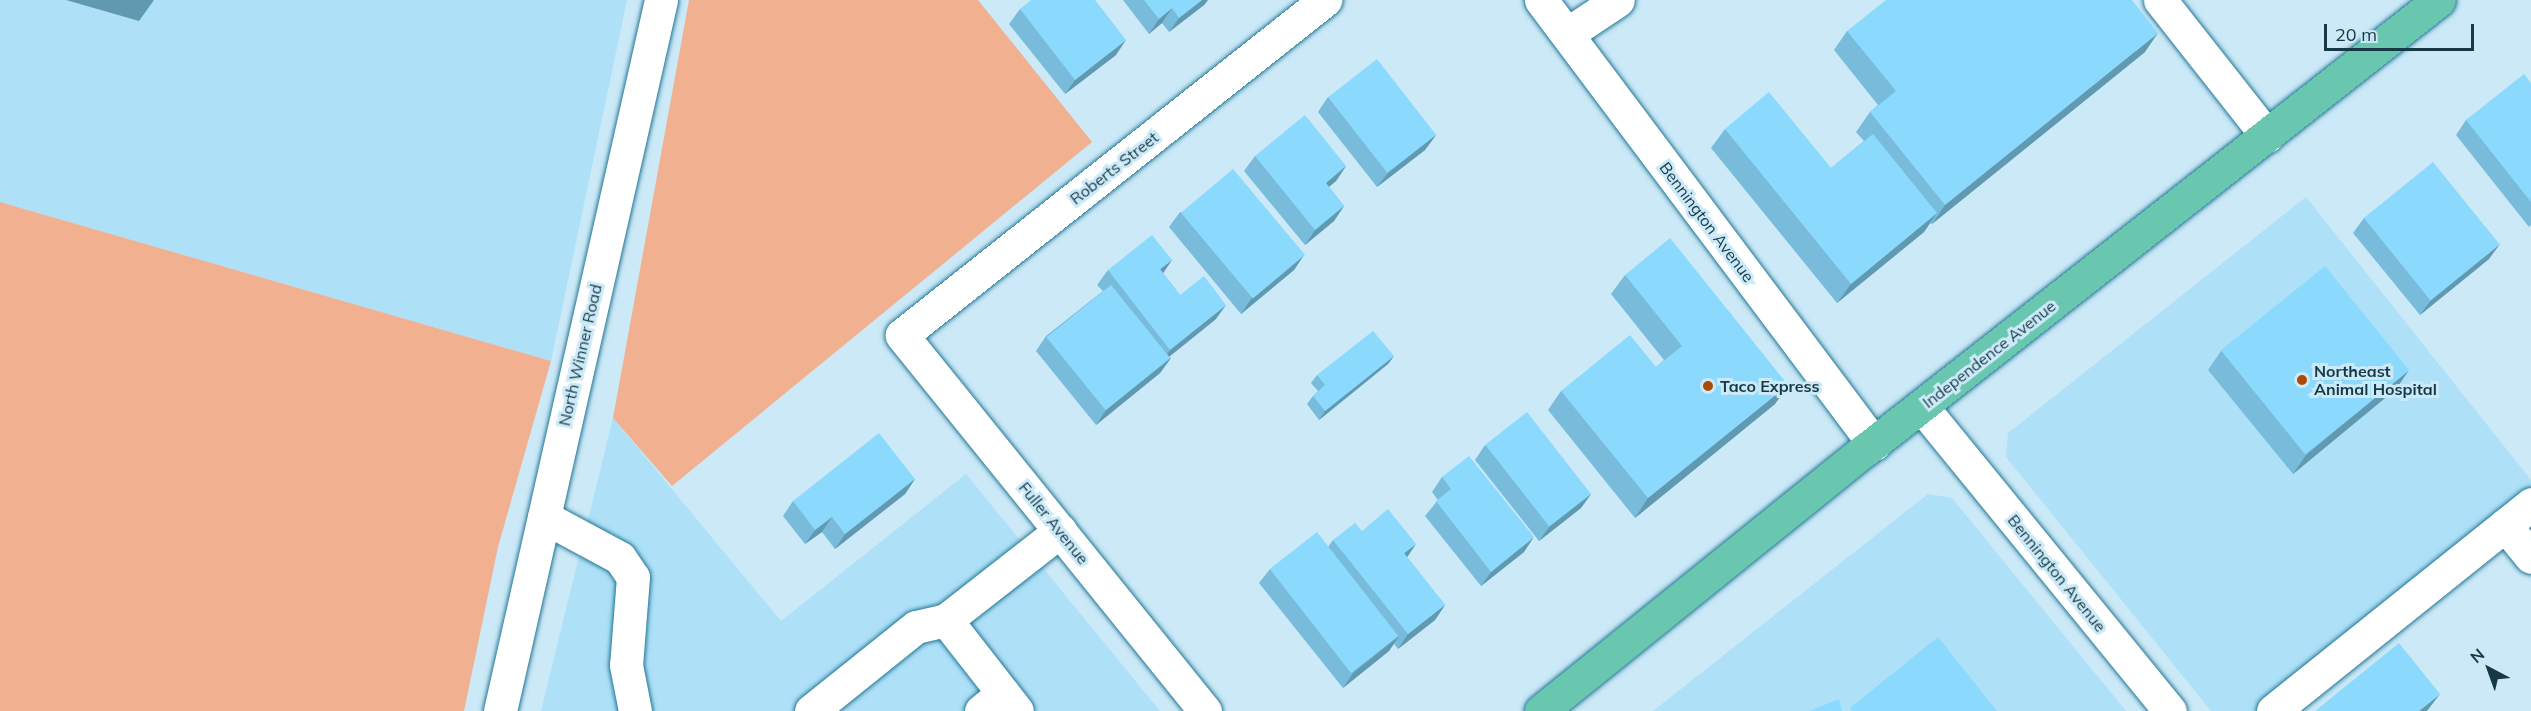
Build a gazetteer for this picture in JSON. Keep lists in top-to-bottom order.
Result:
{
  "streets": {
    "main road": ["Independence Avenue"],
    "street": [
      "Roberts Street",
      "Bennington Avenue",
      "North Winner Road",
      "Fuller Avenue"
    ]
  },
  "crossings": [
    ["Roberts Street", "Fuller Avenue"],
    ["Bennington Avenue", "Independence Avenue"]
  ],
  "places": ["Northeast Animal Hospital", "Taco Express"],
  "scale_bar": "20 m",
  "north": "top left"
}
